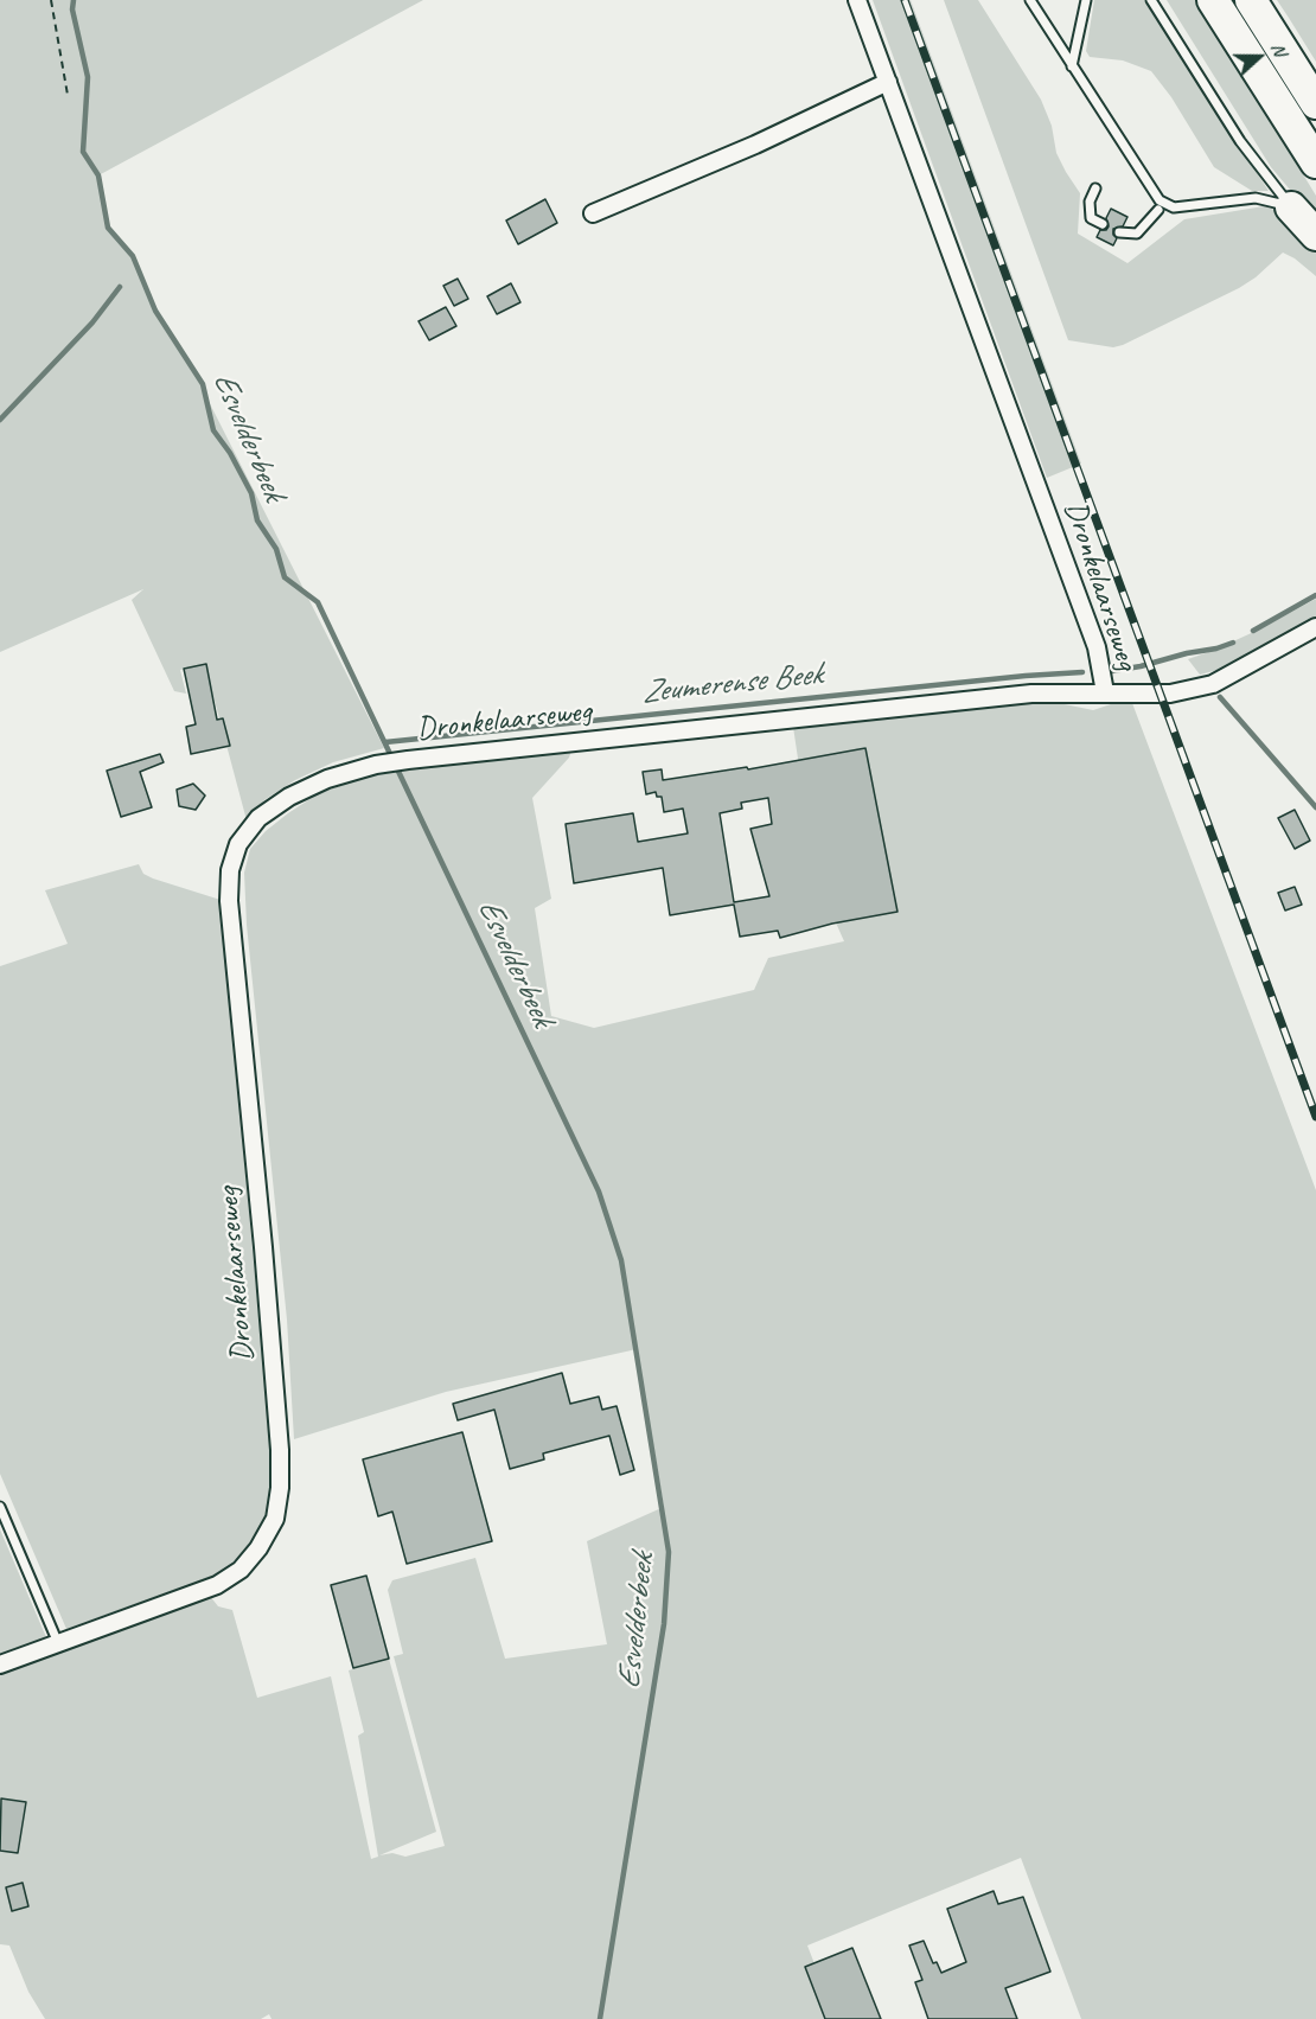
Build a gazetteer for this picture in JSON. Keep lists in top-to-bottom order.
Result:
{
  "streets": {
    "street": ["Dronkelaarseweg"]
  },
  "water": ["Esvelderbeek", "Zeumerense Beek"],
  "north": "right"
}
